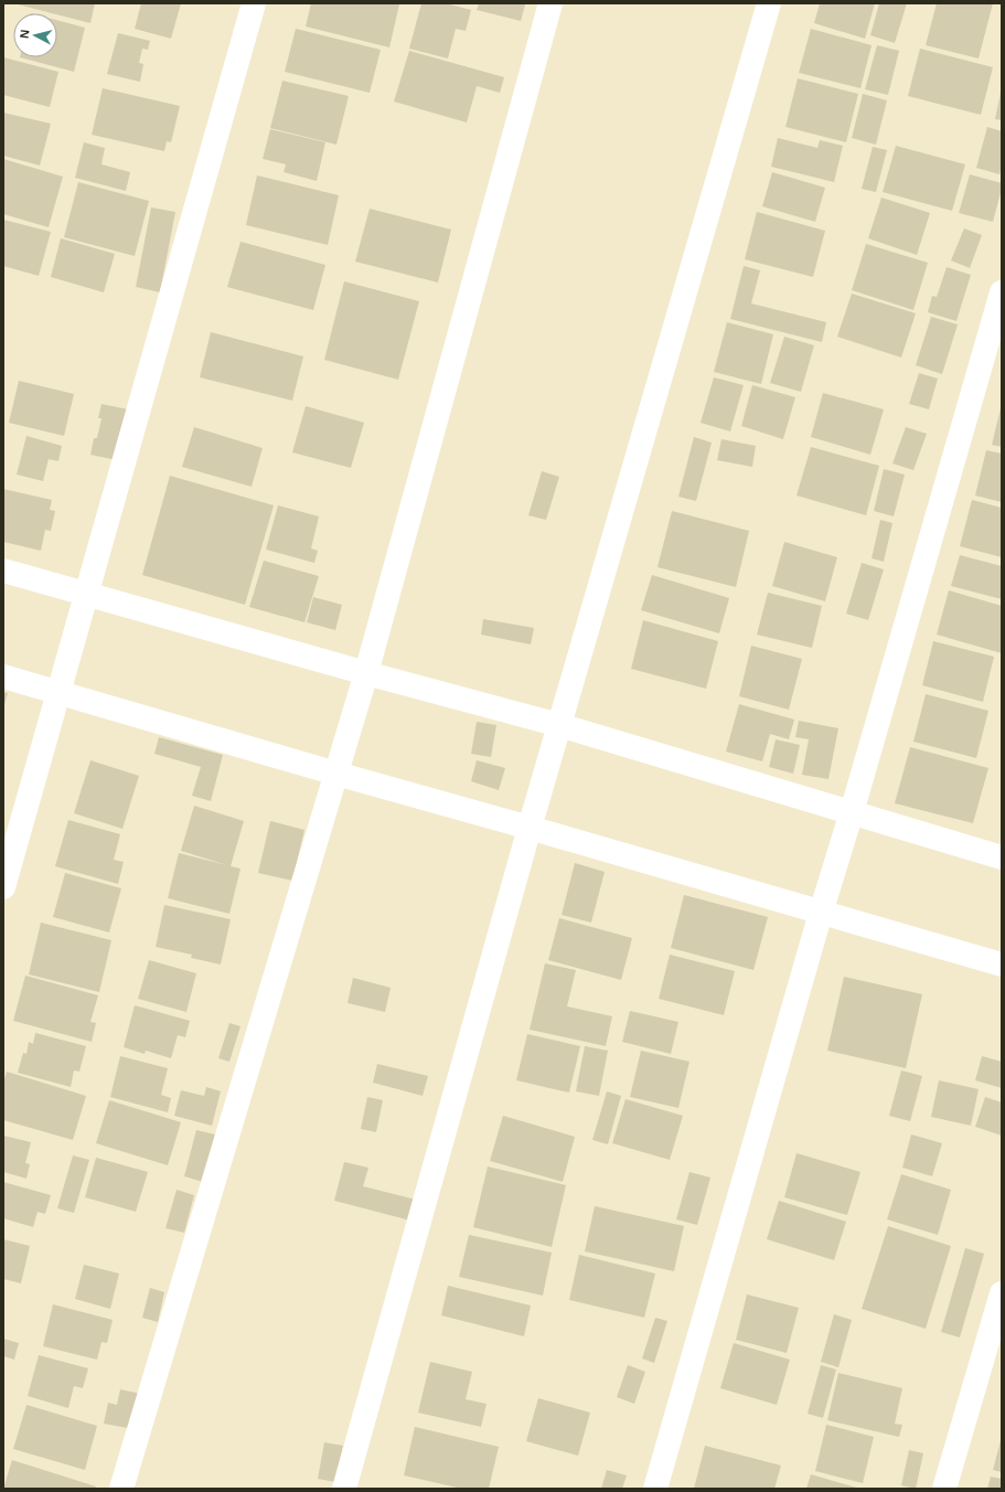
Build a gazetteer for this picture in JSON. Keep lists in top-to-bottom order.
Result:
{
  "north": "left"
}
